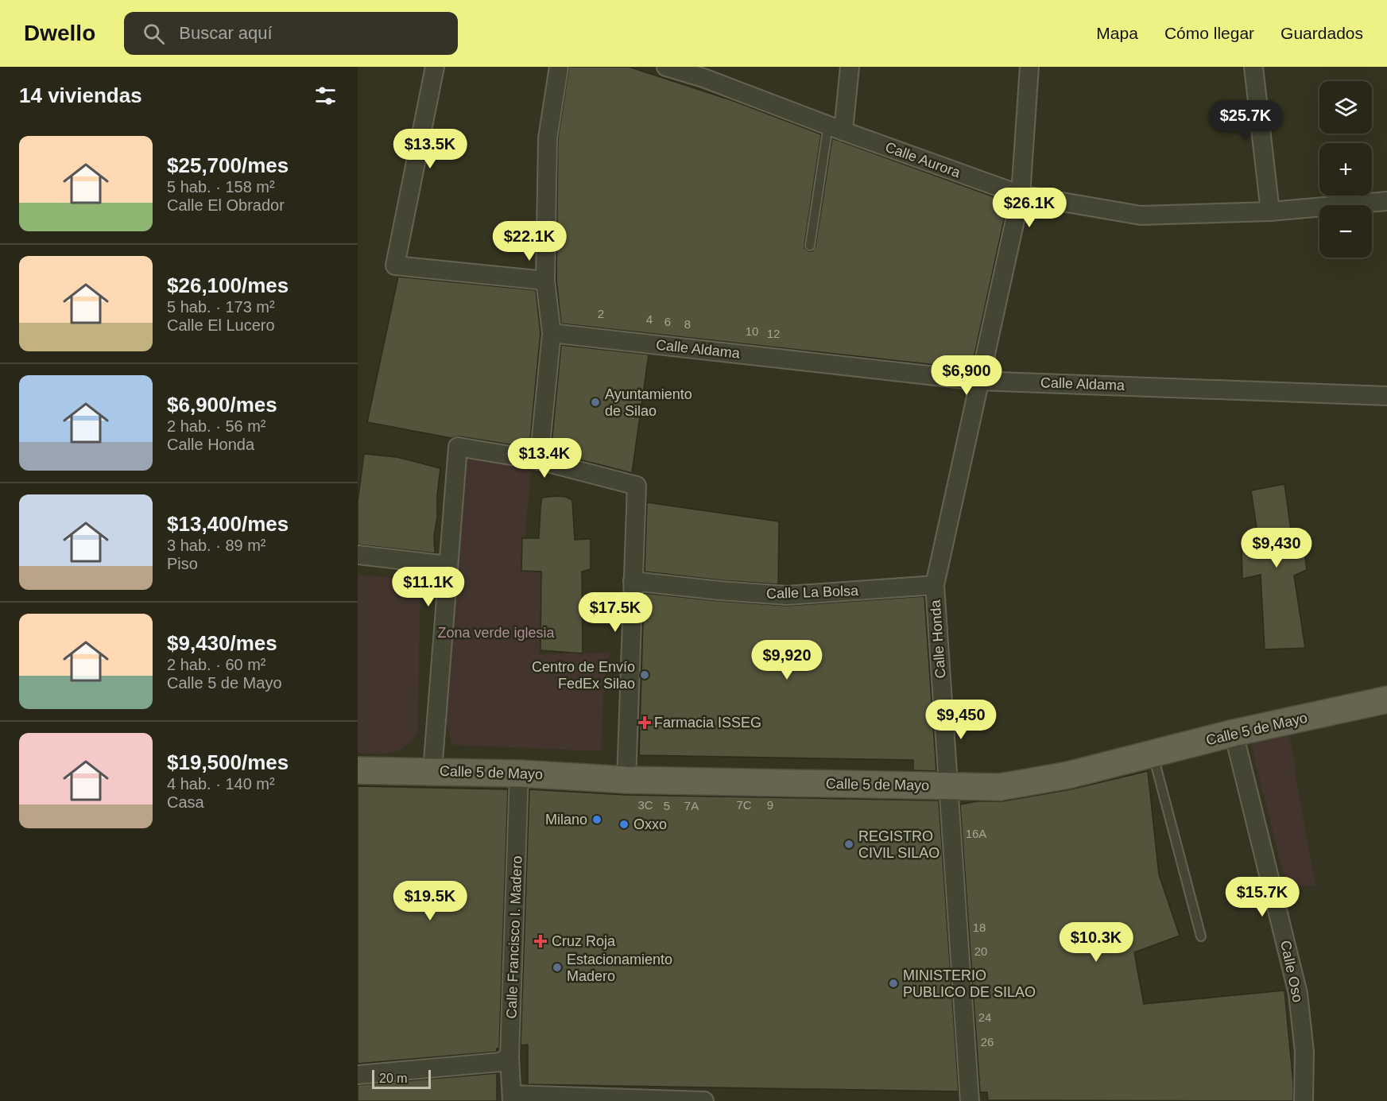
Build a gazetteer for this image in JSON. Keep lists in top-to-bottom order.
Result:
{
  "streets": {
    "main road": ["Calle 5 de Mayo"],
    "street": [
      "Calle Aurora",
      "Calle Aldama",
      "Calle La Bolsa",
      "Calle Honda",
      "Calle Francisco I. Madero",
      "Calle Oso"
    ]
  },
  "crossings": [
    ["Calle Aurora", "Calle Honda"],
    ["Calle Aldama", "Calle Honda"],
    ["Calle La Bolsa", "Calle Honda"],
    ["Calle Honda", "Calle 5 de Mayo"],
    ["Calle 5 de Mayo", "Calle Francisco I. Madero"],
    ["Calle 5 de Mayo", "Calle Oso"]
  ],
  "parks": ["Zona verde iglesia"],
  "places": {
    "other": [
      "Ayuntamiento de Silao",
      "Centro de Envío FedEx Silao",
      "Milano",
      "Oxxo",
      "REGISTRO CIVIL SILAO",
      "Estacionamiento Madero",
      "MINISTERIO PUBLICO DE SILAO"
    ],
    "health": ["Farmacia ISSEG", "Cruz Roja"]
  },
  "house_numbers": [
    "2",
    "4",
    "6",
    "8",
    "10",
    "12",
    "3C",
    "7C",
    "9",
    "5",
    "7A",
    "16A",
    "18",
    "20",
    "24",
    "26"
  ],
  "scale_bar": "20 m",
  "page": {
    "header": "Dwello",
    "search": "Buscar aquí",
    "nav": ["Mapa", "Cómo llegar", "Guardados"],
    "heading": "14 viviendas",
    "map_buttons": ["+", "−"],
    "price": [
      "$25.7K",
      "$13.5K",
      "$26.1K",
      "$22.1K",
      "$6,900",
      "$13.4K",
      "$9,430",
      "$11.1K",
      "$17.5K",
      "$9,920",
      "$9,450",
      "$15.7K",
      "$19.5K",
      "$10.3K"
    ],
    "list": [
      {
        "name": "$25,700/mes",
        "note": "5 hab. · 158 m² · Calle El Obrador"
      },
      {
        "name": "$26,100/mes",
        "note": "5 hab. · 173 m² · Calle El Lucero"
      },
      {
        "name": "$6,900/mes",
        "note": "2 hab. · 56 m² · Calle Honda"
      },
      {
        "name": "$13,400/mes",
        "note": "3 hab. · 89 m² · Piso"
      },
      {
        "name": "$9,430/mes",
        "note": "2 hab. · 60 m² · Calle 5 de Mayo"
      },
      {
        "name": "$19,500/mes",
        "note": "4 hab. · 140 m² · Casa"
      }
    ],
    "scale": "20 m"
  }
}
